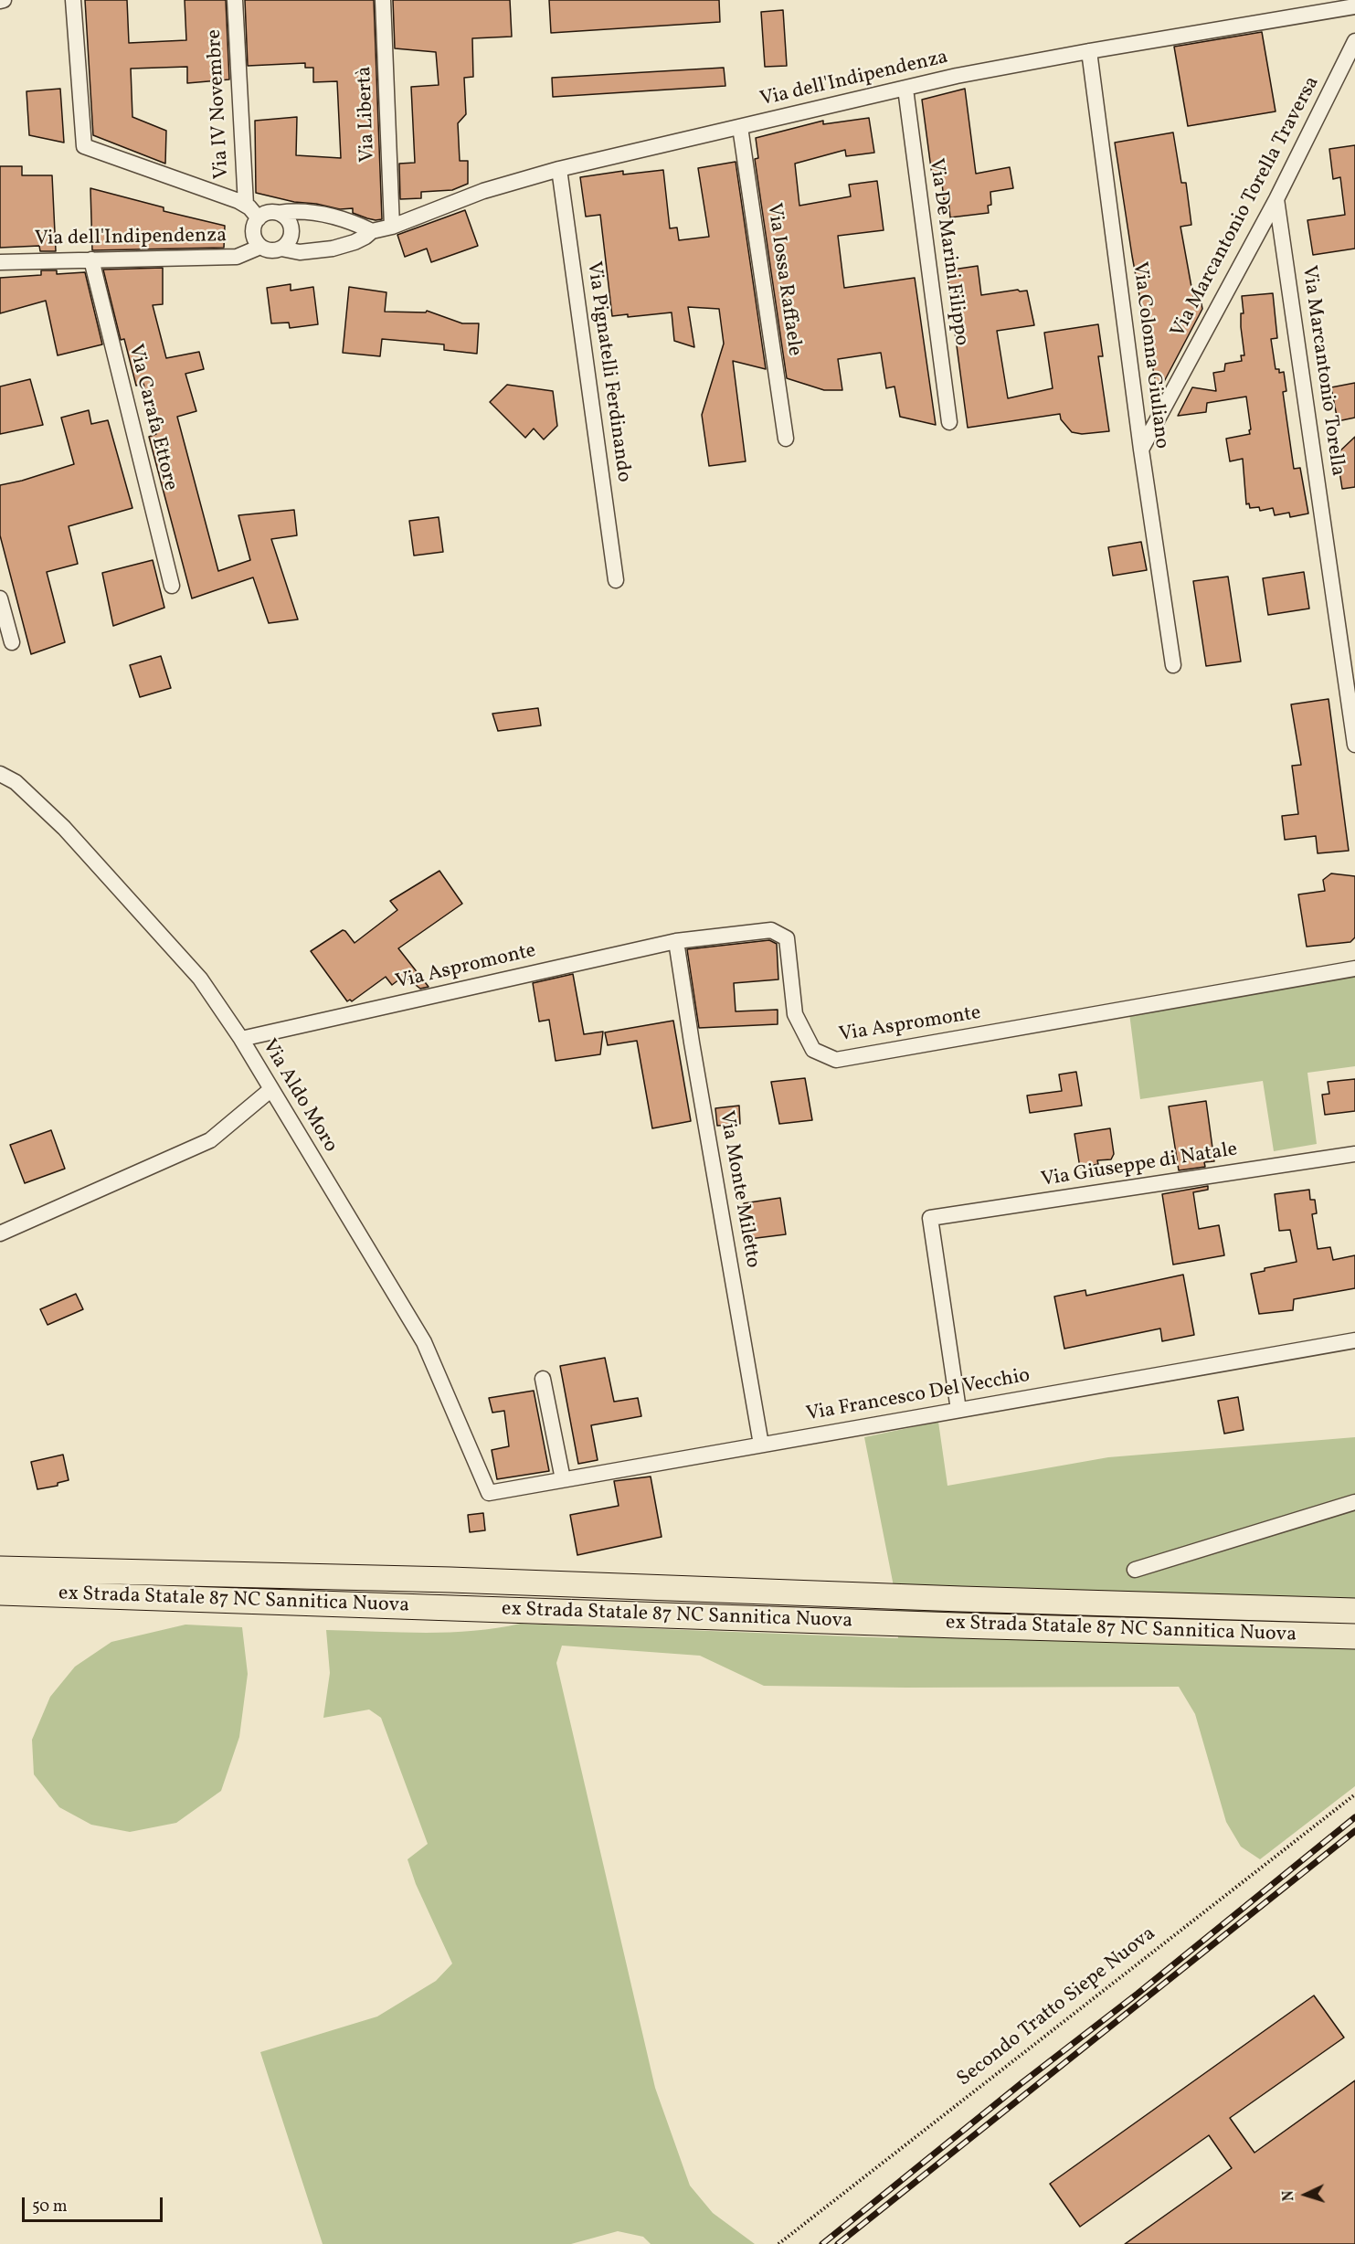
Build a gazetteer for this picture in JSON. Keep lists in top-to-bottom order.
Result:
{
  "streets": {
    "highway": ["ex Strada Statale 87 NC Sannitica Nuova"],
    "street": [
      "Via dell'Indipendenza",
      "Via IV Novembre",
      "Via Libertà",
      "Via Marcantonio Torella Traversa",
      "Via De Marini Filippo",
      "Via Iossa Raffaele",
      "Via Colonna Giuliano",
      "Via Marcantonio Torella",
      "Via Pignatelli Ferdinando",
      "Via Carafa Ettore",
      "Via Aspromonte",
      "Via Aldo Moro",
      "Via Giuseppe di Natale",
      "Via Monte Miletto",
      "Via Francesco Del Vecchio"
    ],
    "path": ["Secondo Tratto Siepe Nuova"]
  },
  "crossings": [
    ["Via dell'Indipendenza", "Via Libertà"],
    ["Via dell'Indipendenza", "Via De Marini Filippo"],
    ["Via dell'Indipendenza", "Via Iossa Raffaele"],
    ["Via dell'Indipendenza", "Via Colonna Giuliano"],
    ["Via dell'Indipendenza", "Via Pignatelli Ferdinando"],
    ["Via dell'Indipendenza", "Via Carafa Ettore"],
    ["Via Marcantonio Torella Traversa", "Via Colonna Giuliano"],
    ["Via Marcantonio Torella Traversa", "Via Marcantonio Torella"],
    ["Via Aspromonte", "Via Aldo Moro"],
    ["Via Aspromonte", "Via Monte Miletto"],
    ["Via Aldo Moro", "Via Francesco Del Vecchio"],
    ["Via Giuseppe di Natale", "Via Francesco Del Vecchio"],
    ["Via Monte Miletto", "Via Francesco Del Vecchio"]
  ],
  "scale_bar": "50 m",
  "north": "left"
}
